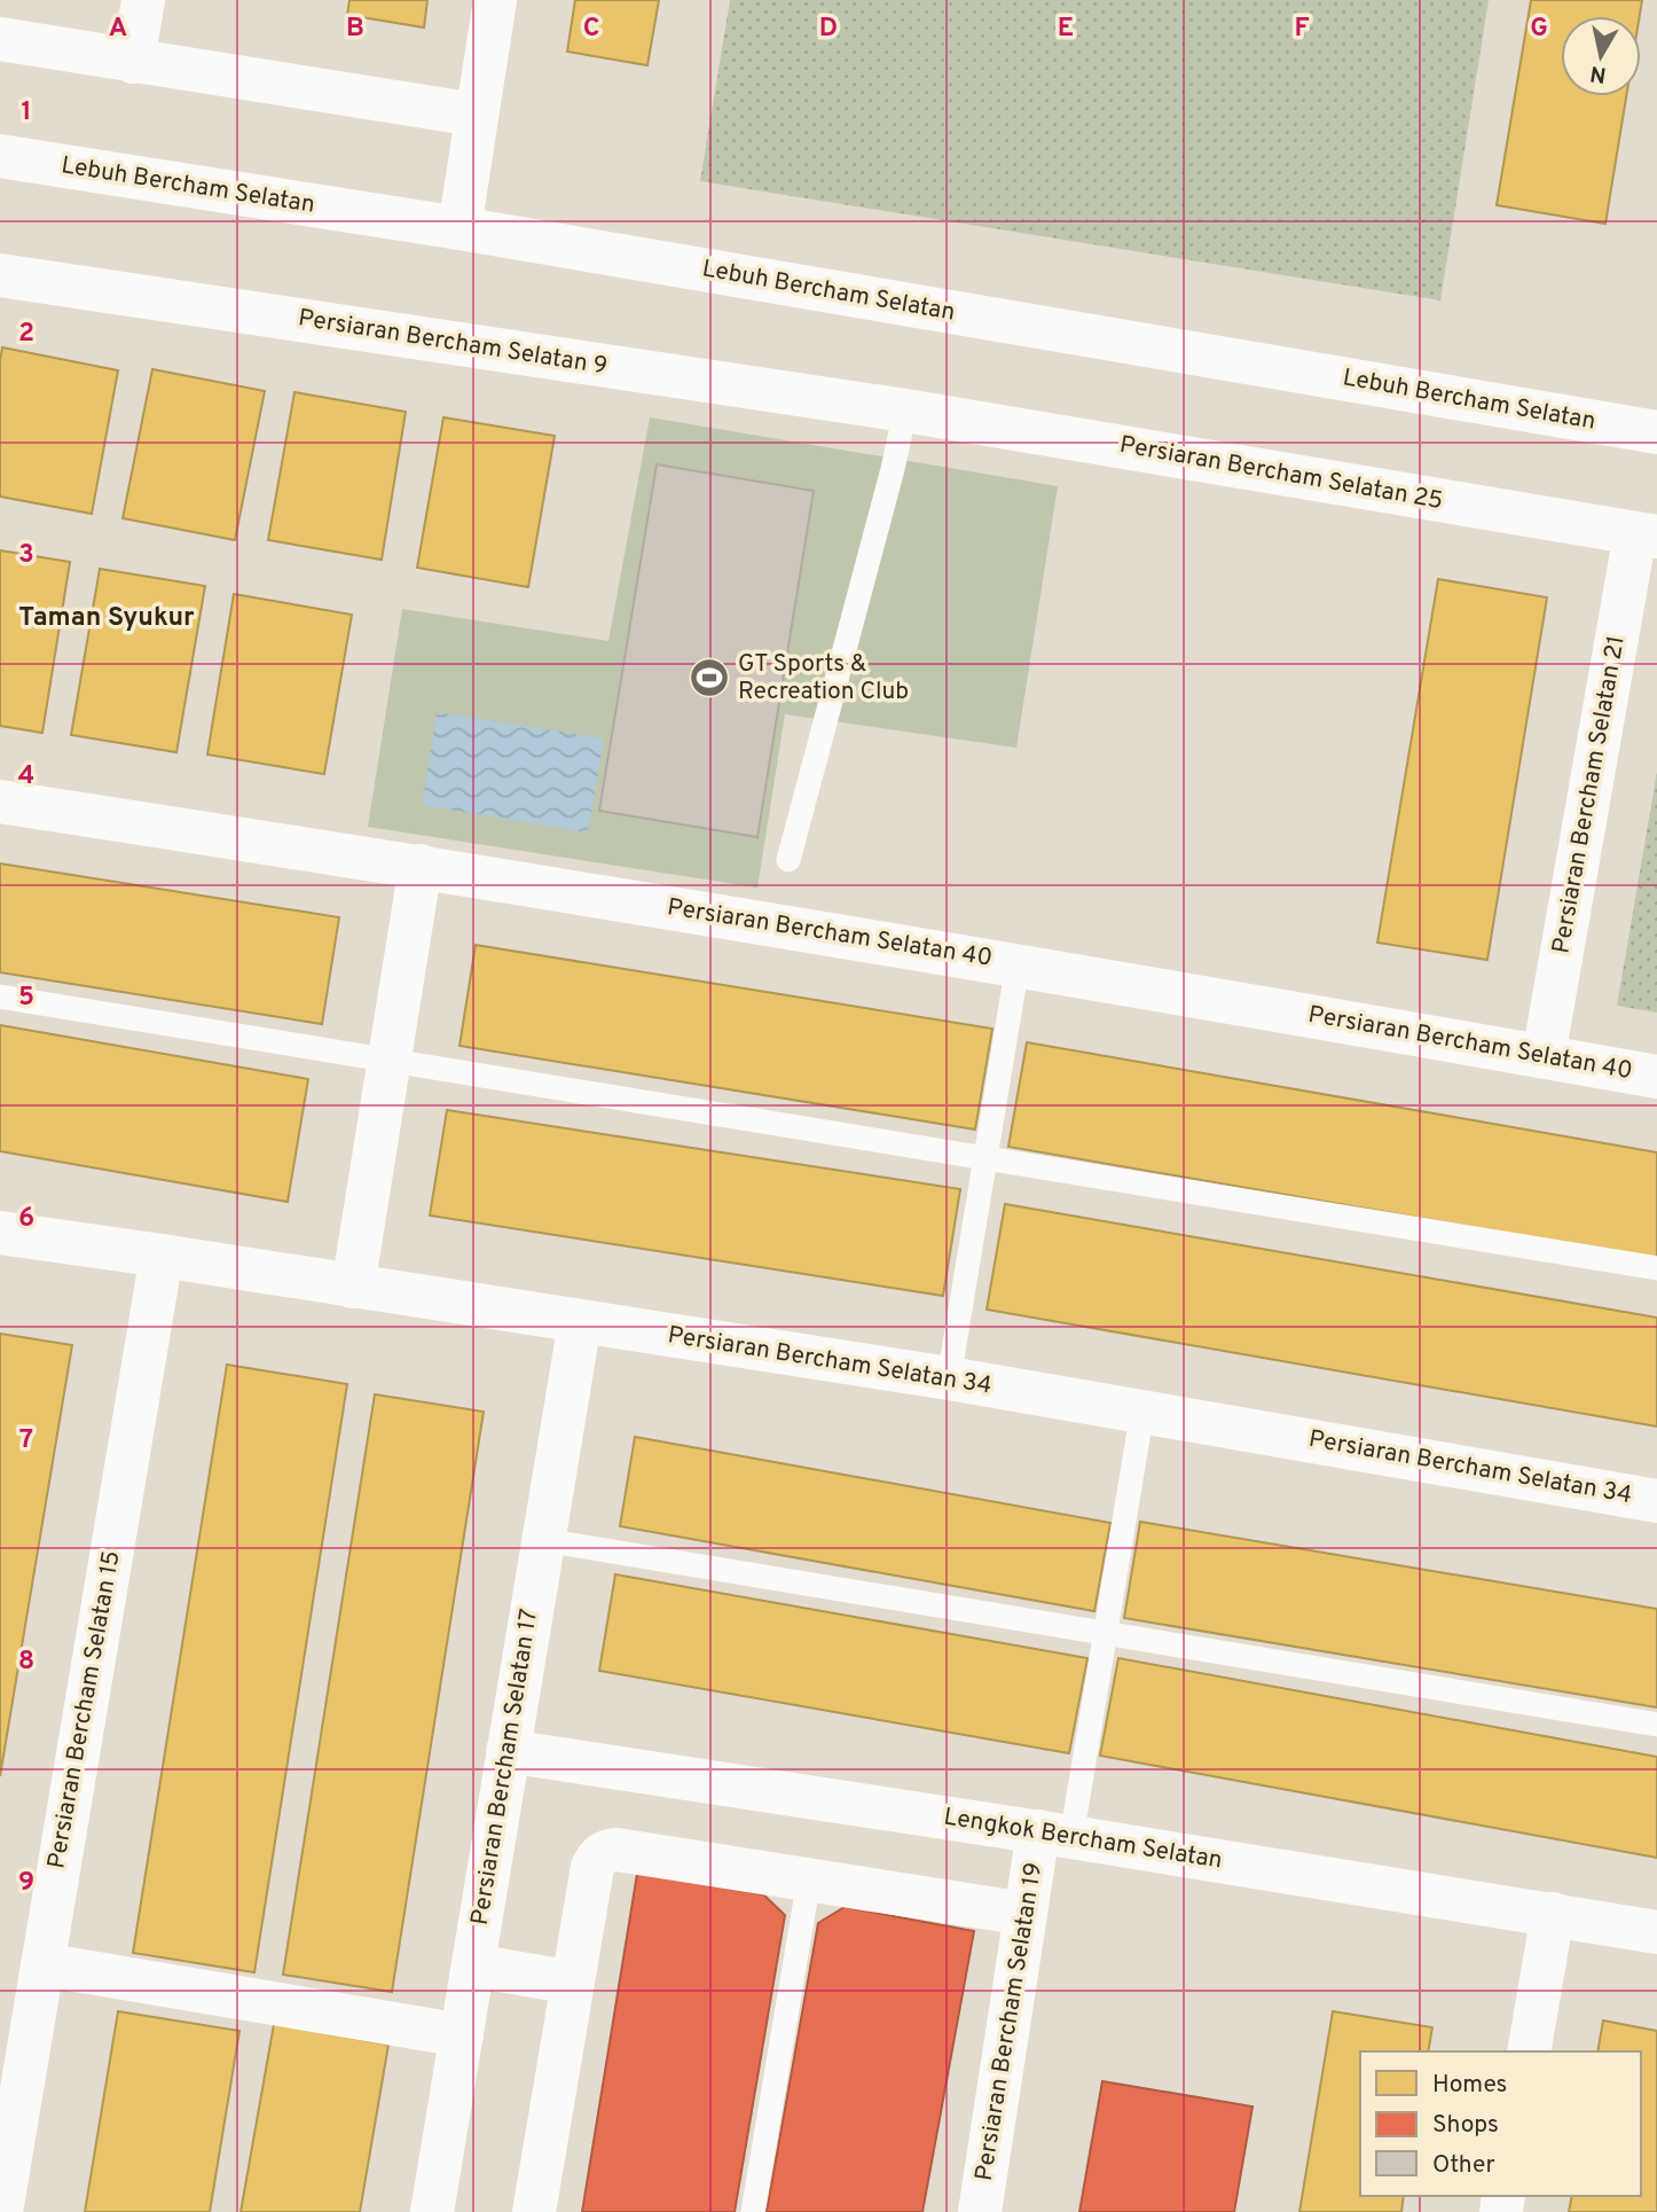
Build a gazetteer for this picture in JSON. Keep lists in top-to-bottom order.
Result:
{
  "streets": {
    "street": [
      "Lebuh Bercham Selatan",
      "Persiaran Bercham Selatan 9",
      "Persiaran Bercham Selatan 25",
      "Persiaran Bercham Selatan 21",
      "Persiaran Bercham Selatan 40",
      "Persiaran Bercham Selatan 34",
      "Persiaran Bercham Selatan 15",
      "Persiaran Bercham Selatan 17",
      "Lengkok Bercham Selatan",
      "Persiaran Bercham Selatan 19"
    ]
  },
  "crossings": [
    ["Persiaran Bercham Selatan 9", "Persiaran Bercham Selatan 25"],
    ["Persiaran Bercham Selatan 25", "Persiaran Bercham Selatan 21"],
    ["Persiaran Bercham Selatan 21", "Persiaran Bercham Selatan 40"],
    ["Persiaran Bercham Selatan 34", "Persiaran Bercham Selatan 15"],
    ["Persiaran Bercham Selatan 34", "Persiaran Bercham Selatan 17"],
    ["Persiaran Bercham Selatan 17", "Lengkok Bercham Selatan"],
    ["Lengkok Bercham Selatan", "Persiaran Bercham Selatan 19"]
  ],
  "districts": ["Taman Syukur"],
  "places": {
    "sports": ["GT Sports & Recreation Club"]
  },
  "legend": ["Homes", "Shops", "Other"],
  "north": "bottom",
  "grid": {
    "columns": [
      "A",
      "B",
      "C",
      "D",
      "E",
      "F",
      "G"
    ],
    "rows": [
      "1",
      "2",
      "3",
      "4",
      "5",
      "6",
      "7",
      "8",
      "9"
    ]
  }
}
